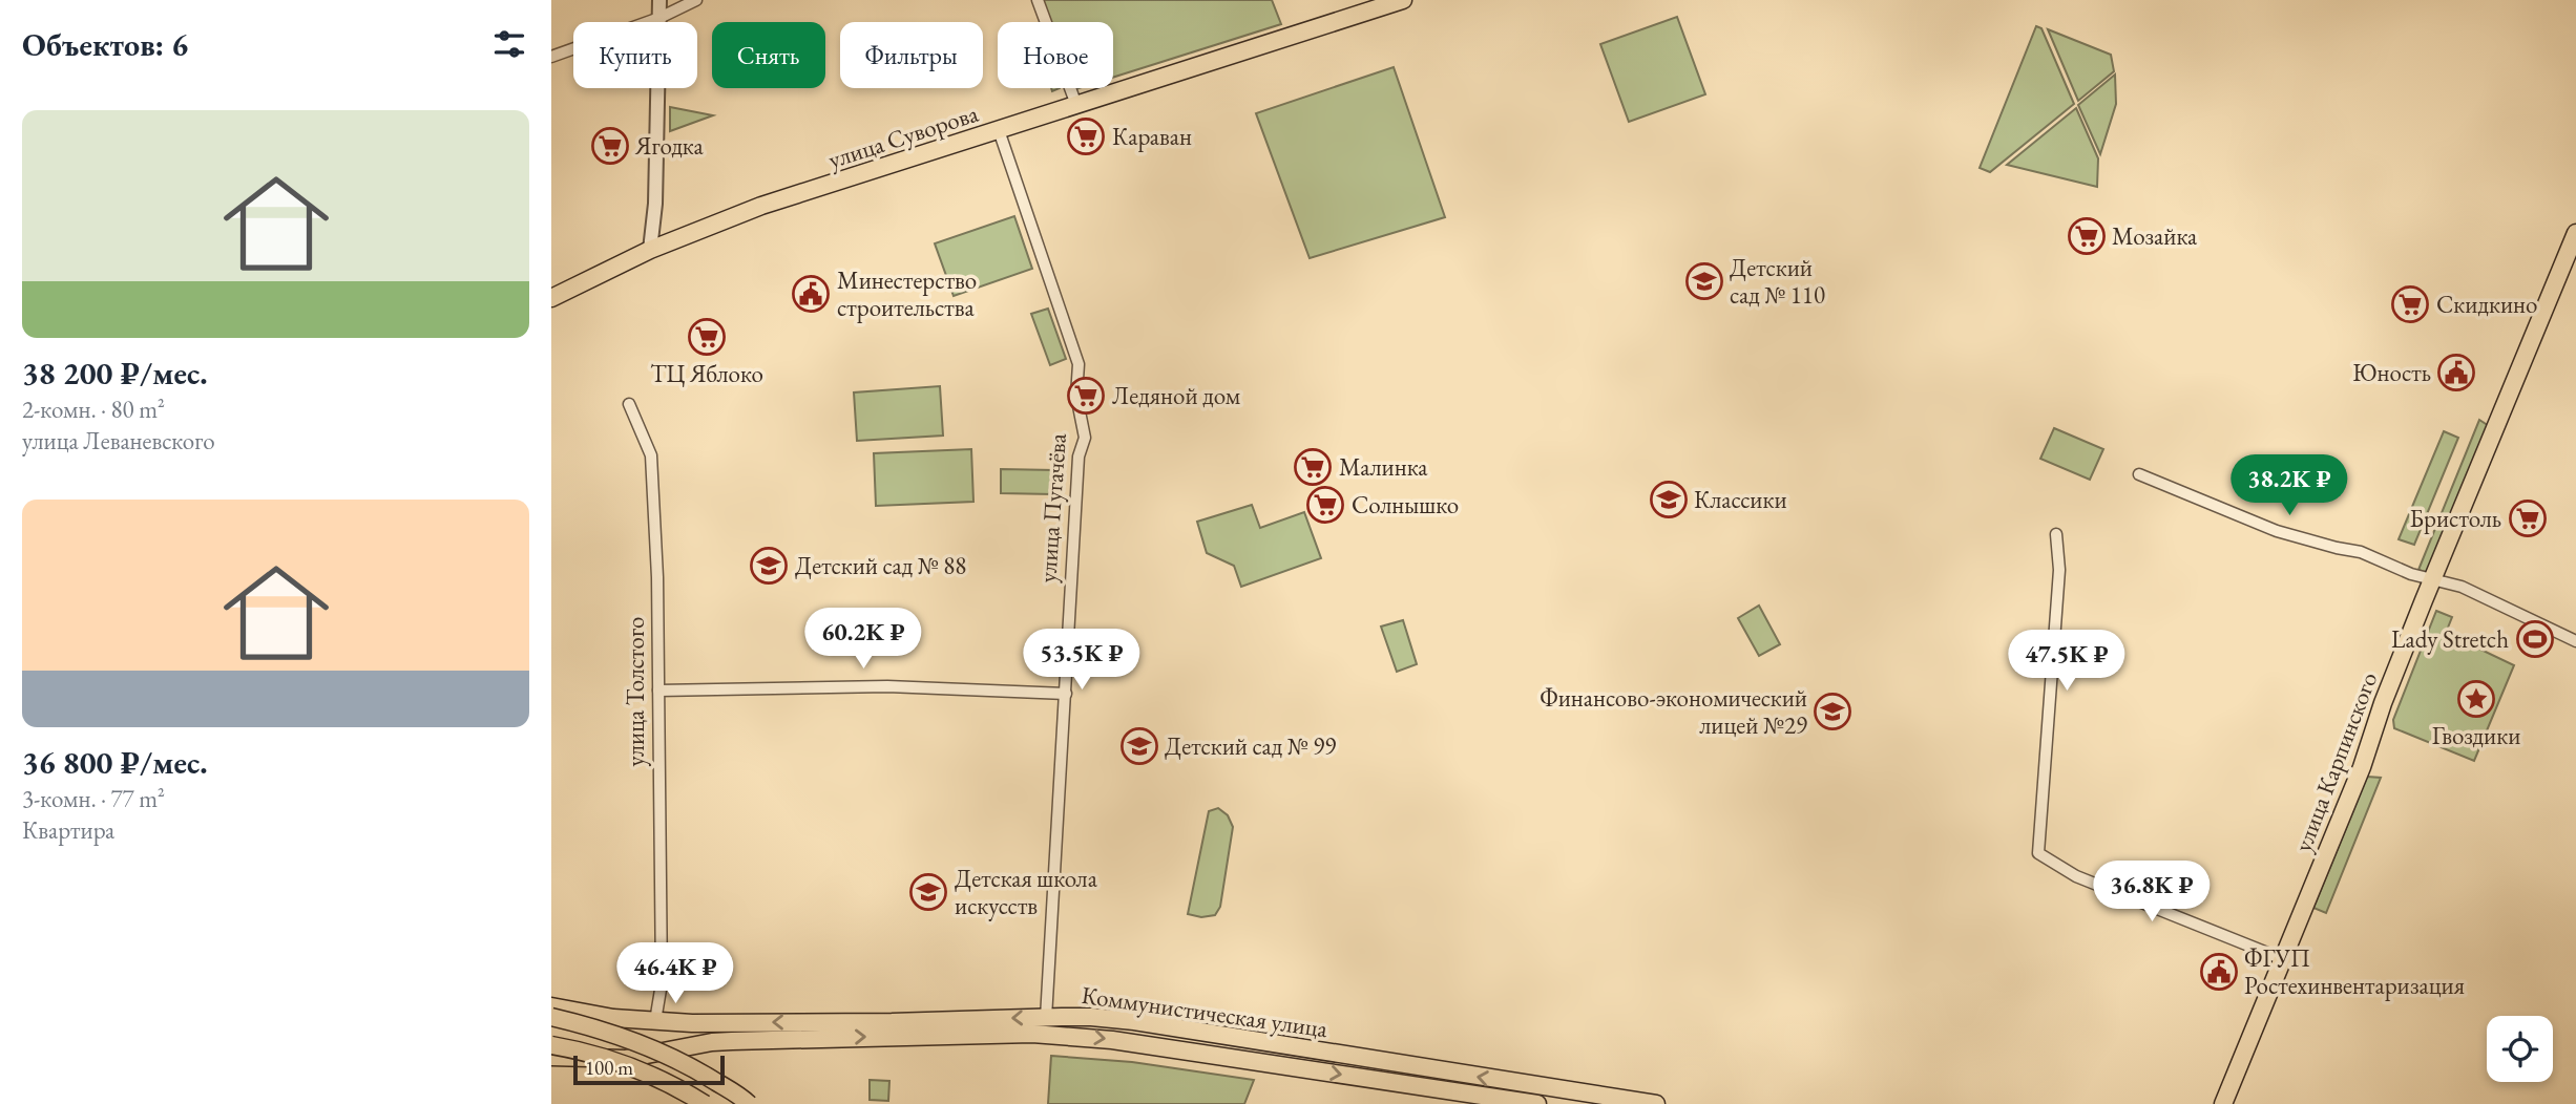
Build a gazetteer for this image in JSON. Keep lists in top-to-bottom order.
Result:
{
  "streets": {
    "main road": ["улица Суворова", "улица Карпинского", "Коммунистическая улица"],
    "street": ["улица Пугачёва", "улица Толстого"]
  },
  "crossings": [
    ["улица Суворова", "улица Пугачёва"],
    ["улица Пугачёва", "Коммунистическая улица"],
    ["улица Толстого", "Коммунистическая улица"]
  ],
  "places": {
    "supermarket": [
      "Караван",
      "Ягодка",
      "Мозайка",
      "Скидкино",
      "ТЦ Яблоко",
      "Ледяной дом",
      "Малинка",
      "Солнышко",
      "Бристоль"
    ],
    "school or university": [
      "Детский сад № 110",
      "Классики",
      "Детский сад № 88",
      "Финансово-экономический лицей №29",
      "Детский сад № 99",
      "Детская школа искусств"
    ],
    "public building": ["Минестерство строительства", "Юность", "ФГУП Ростехинвентаризация"],
    "sports": ["Lady Stretch"],
    "place": ["Гвоздики"]
  },
  "scale_bar": "100 m",
  "page": {
    "heading": "Объектов: 6",
    "chip": [
      "Купить",
      "Снять",
      "Фильтры",
      "Новое"
    ],
    "list": [
      {
        "name": "38 200 ₽/мес.",
        "note": "2-комн. · 80 m² · улица Леваневского"
      },
      {
        "name": "36 800 ₽/мес.",
        "note": "3-комн. · 77 m² · Квартира"
      }
    ],
    "price": [
      "38.2K ₽",
      "60.2K ₽",
      "53.5K ₽",
      "47.5K ₽",
      "36.8K ₽",
      "46.4K ₽"
    ],
    "scale": "100 m"
  }
}
